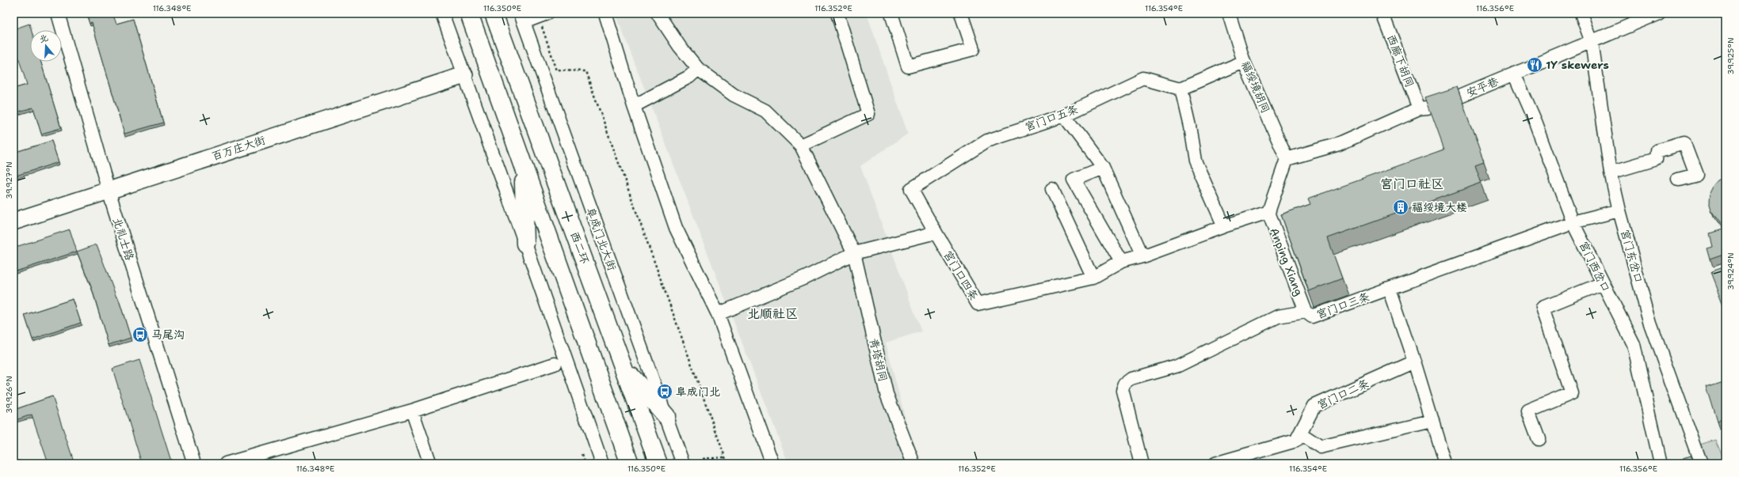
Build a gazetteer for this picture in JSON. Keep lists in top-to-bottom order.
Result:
{
  "streets": {
    "highway": ["西二环"],
    "main road": ["百万庄大街"],
    "street": [
      "西廊下胡同",
      "福绥境胡同",
      "安平巷",
      "宫门口五条",
      "北礼士路",
      "阜成门北大街",
      "宫门东岔口",
      "Anping Xiang",
      "宫门西岔口",
      "宫门口四条",
      "宫门口三条",
      "青塔胡同",
      "宫门口二条"
    ]
  },
  "crossings": [
    ["西廊下胡同", "安平巷"],
    ["福绥境胡同", "安平巷"],
    ["安平巷", "宫门东岔口"],
    ["安平巷", "宫门西岔口"],
    ["宫门口五条", "宫门口四条"],
    ["百万庄大街", "北礼士路"],
    ["宫门东岔口", "宫门口三条"],
    ["Anping Xiang", "宫门口四条"],
    ["Anping Xiang", "宫门口三条"],
    ["宫门西岔口", "宫门口三条"]
  ],
  "districts": ["宫门口社区", "北顺社区"],
  "places": {
    "restaurant": ["1Y skewers"],
    "building": ["福绥境大楼"],
    "bus stop": ["马尾沟", "阜成门北"]
  },
  "north": "top",
  "coordinates": [
    "116.348°E",
    "116.350°E",
    "116.352°E",
    "116.354°E",
    "116.356°E",
    "39.925°N",
    "39.927°N",
    "39.924°N",
    "39.926°N"
  ]
}
